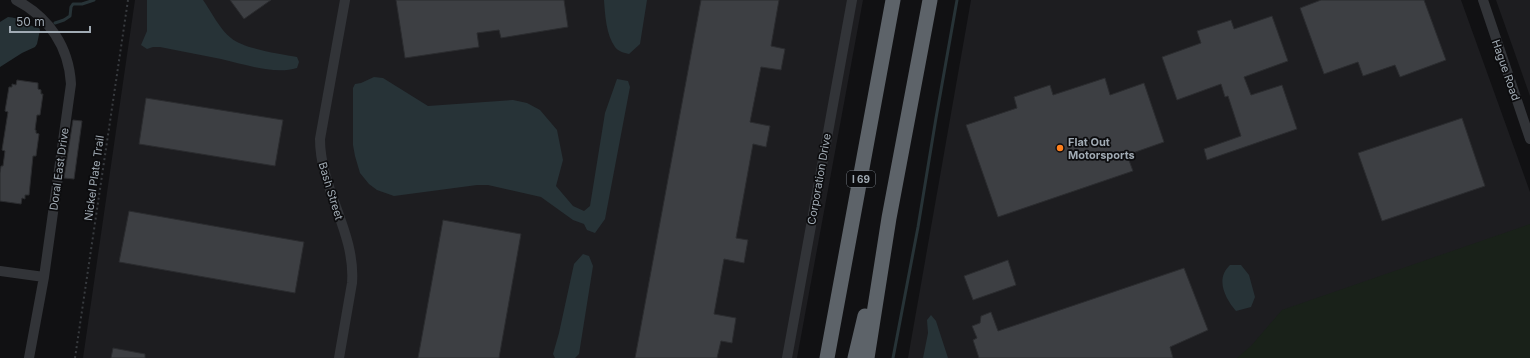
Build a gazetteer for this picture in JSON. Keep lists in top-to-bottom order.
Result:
{
  "streets": {
    "highway": ["I 69"],
    "street": [
      "Hague Road",
      "Doral East Drive",
      "Corporation Drive",
      "Bash Street"
    ],
    "path": ["Nickel Plate Trail"]
  },
  "places": ["Flat Out Motorsports"],
  "scale_bar": "50 m"
}
